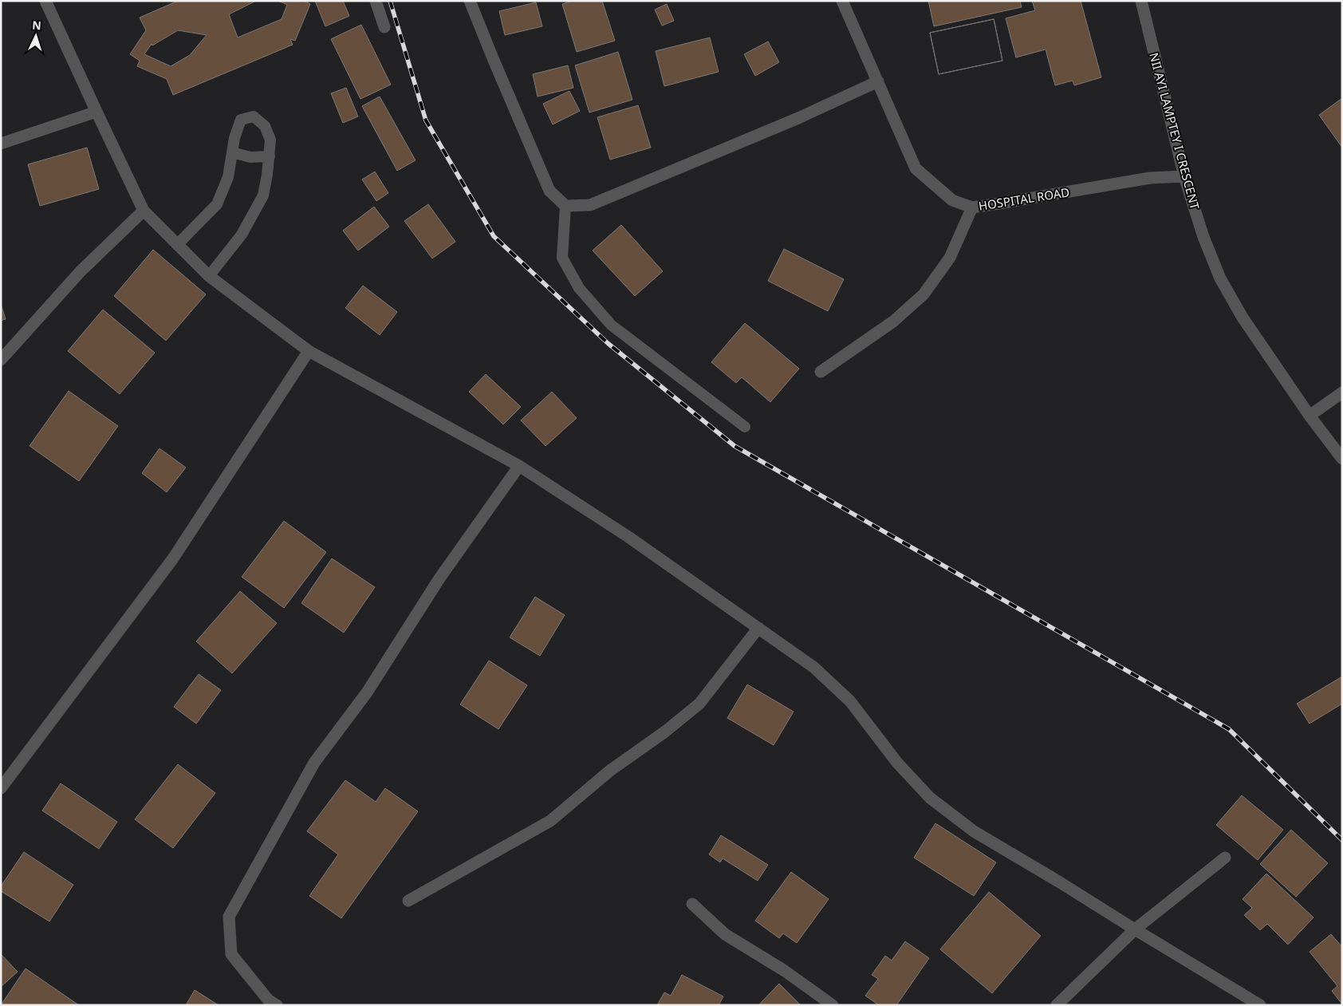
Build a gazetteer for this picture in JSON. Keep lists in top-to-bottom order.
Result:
{
  "streets": {
    "street": ["NII AYI LAMPTEY I CRESCENT", "HOSPITAL ROAD"]
  },
  "crossings": [
    ["NII AYI LAMPTEY I CRESCENT", "HOSPITAL ROAD"]
  ],
  "north": "top"
}
